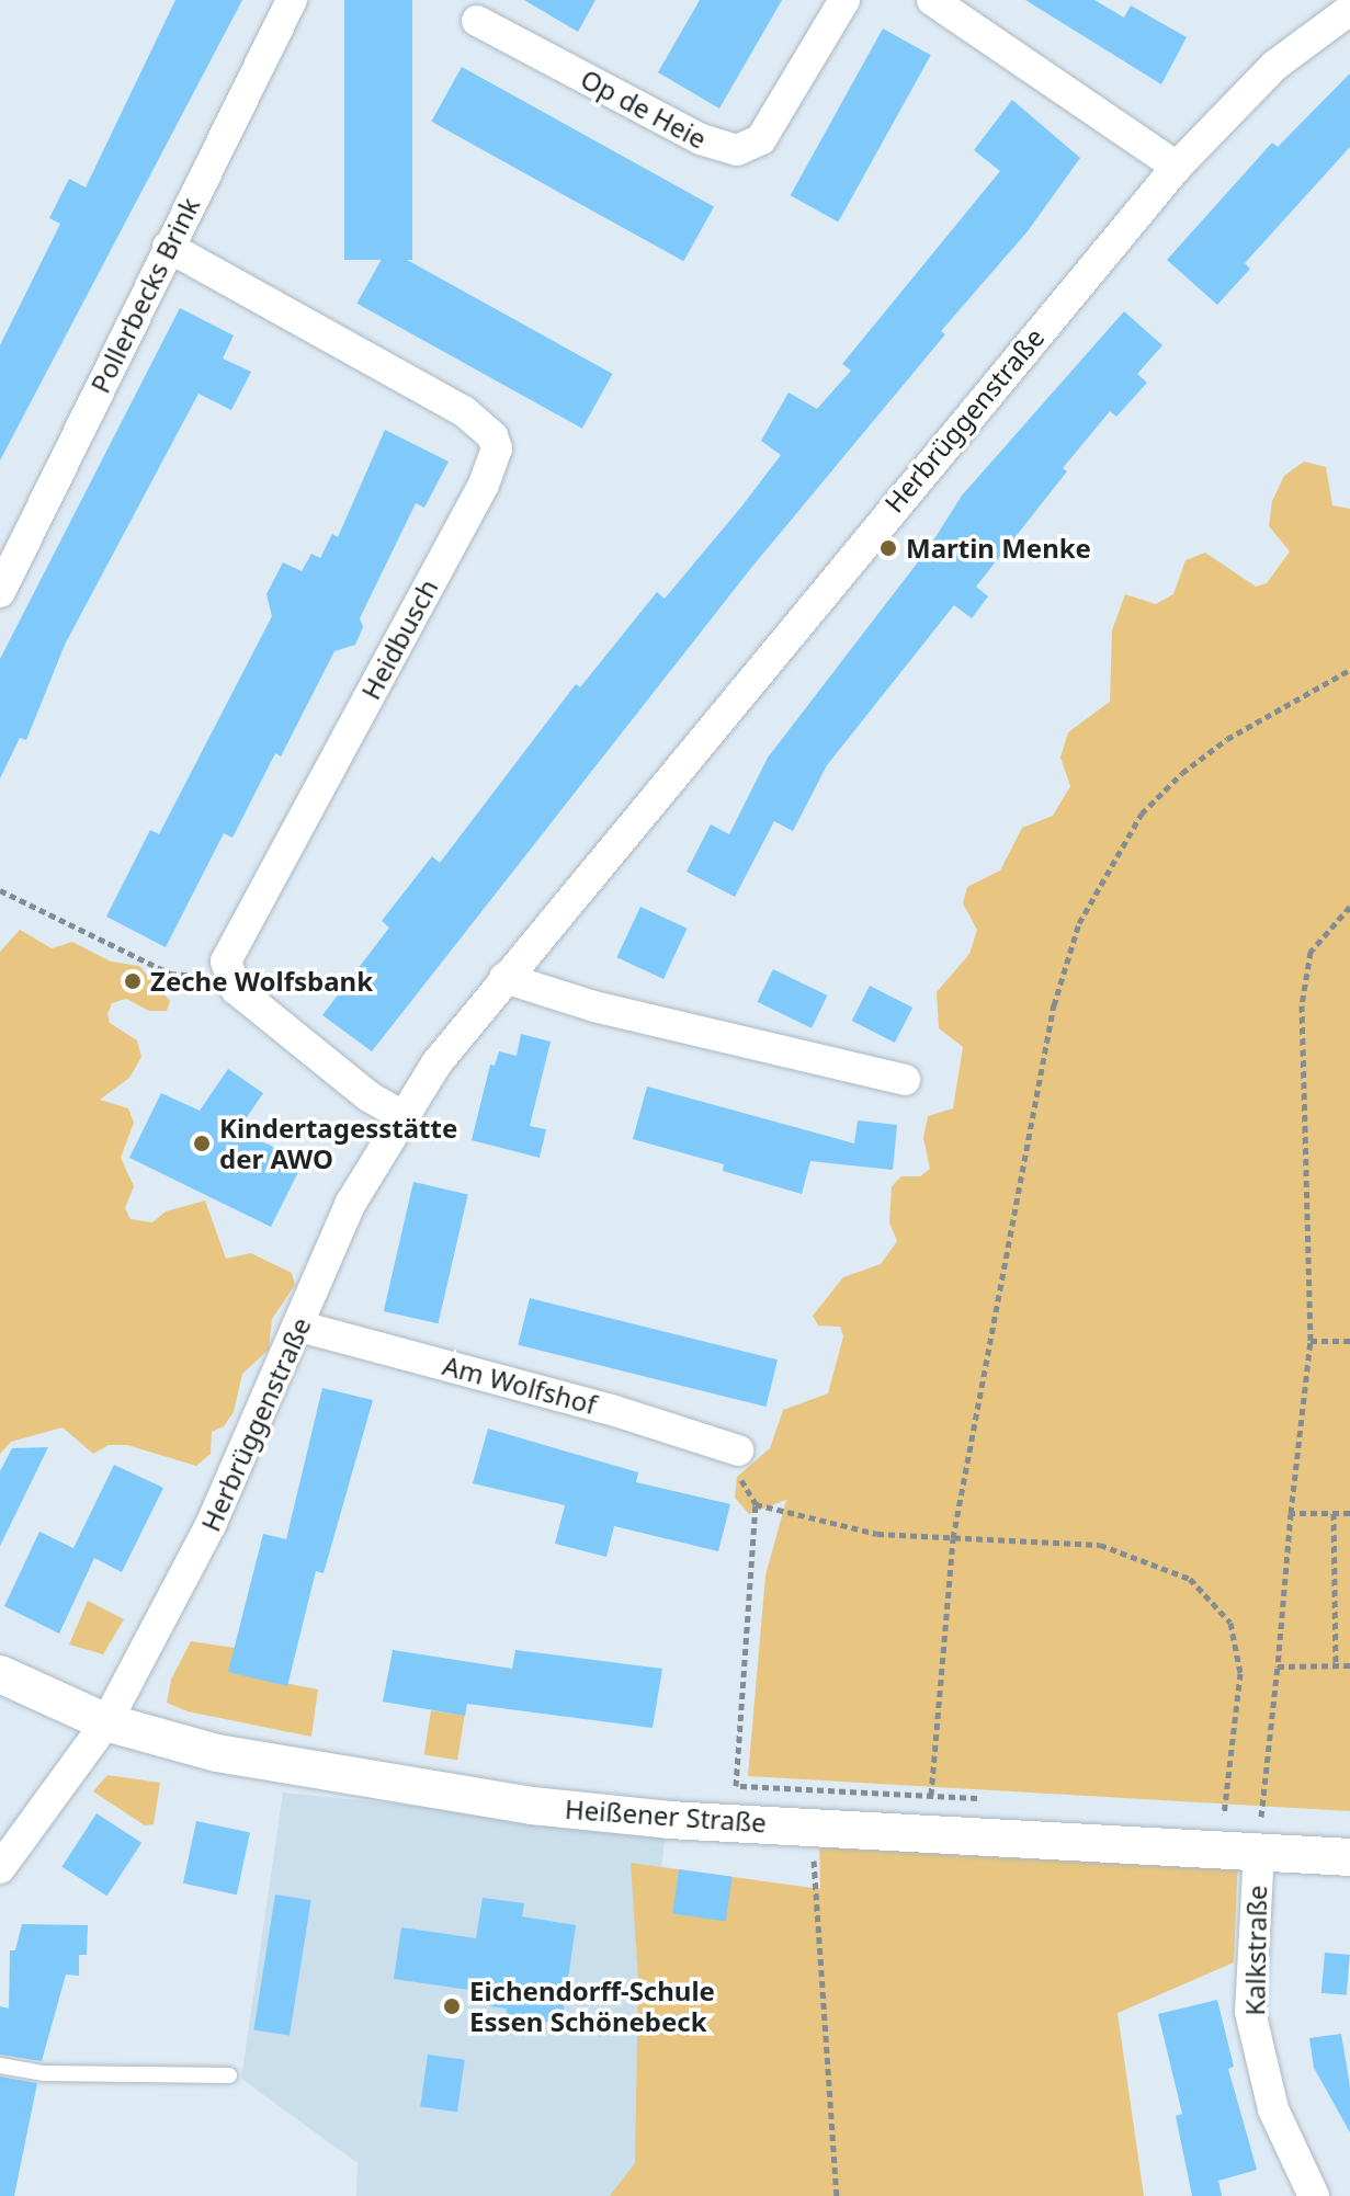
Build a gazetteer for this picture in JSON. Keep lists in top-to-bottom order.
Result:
{
  "streets": {
    "street": [
      "Op de Heie",
      "Pollerbecks Brink",
      "Herbrüggenstraße",
      "Heidbusch",
      "Am Wolfshof",
      "Heißener Straße",
      "Kalkstraße"
    ]
  },
  "crossings": [
    ["Pollerbecks Brink", "Heidbusch"],
    ["Herbrüggenstraße", "Am Wolfshof"],
    ["Herbrüggenstraße", "Heißener Straße"],
    ["Heißener Straße", "Kalkstraße"]
  ],
  "places": [
    "Martin Menke",
    "Zeche Wolfsbank",
    "Kindertagesstätte der AWO",
    "Eichendorff-Schule Essen Schönebeck"
  ]
}
